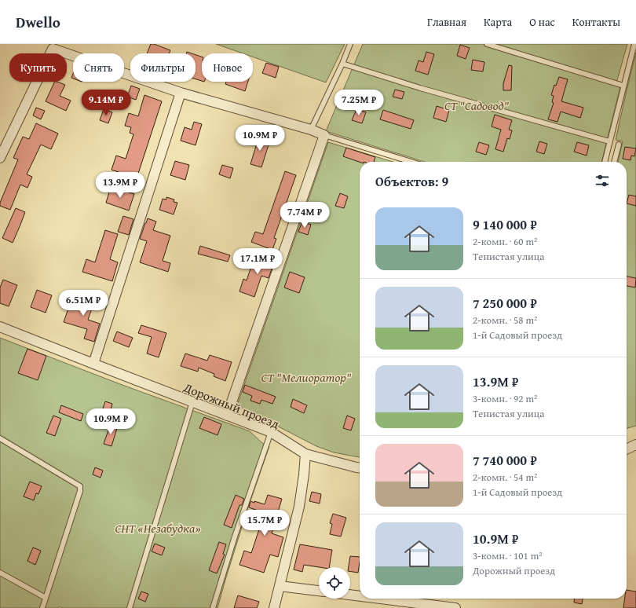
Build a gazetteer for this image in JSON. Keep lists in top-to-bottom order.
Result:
{
  "streets": {
    "street": ["Дорожный проезд"]
  },
  "parks": ["СТ \"Садовод\"", "СТ \"Мелиоратор\"", "СНТ «Незабудка»"],
  "page": {
    "header": "Dwello",
    "nav": [
      "Главная",
      "Карта",
      "О нас",
      "Контакты"
    ],
    "chip": [
      "Купить",
      "Снять",
      "Фильтры",
      "Новое"
    ],
    "price": [
      "9.14M ₽",
      "7.25M ₽",
      "10.9M ₽",
      "13.9M ₽",
      "7.74M ₽",
      "17.1M ₽",
      "6.51M ₽",
      "10.9M ₽",
      "15.7M ₽"
    ],
    "heading": "Объектов: 9",
    "list": [
      {
        "name": "9 140 000 ₽",
        "note": "2-комн. · 60 m² · Тенистая улица"
      },
      {
        "name": "7 250 000 ₽",
        "note": "2-комн. · 58 m² · 1-й Садовый проезд"
      },
      {
        "name": "13.9M ₽",
        "note": "3-комн. · 92 m² · Тенистая улица"
      },
      {
        "name": "7 740 000 ₽",
        "note": "2-комн. · 54 m² · 1-й Садовый проезд"
      },
      {
        "name": "10.9M ₽",
        "note": "3-комн. · 101 m² · Дорожный проезд"
      }
    ]
  }
}
